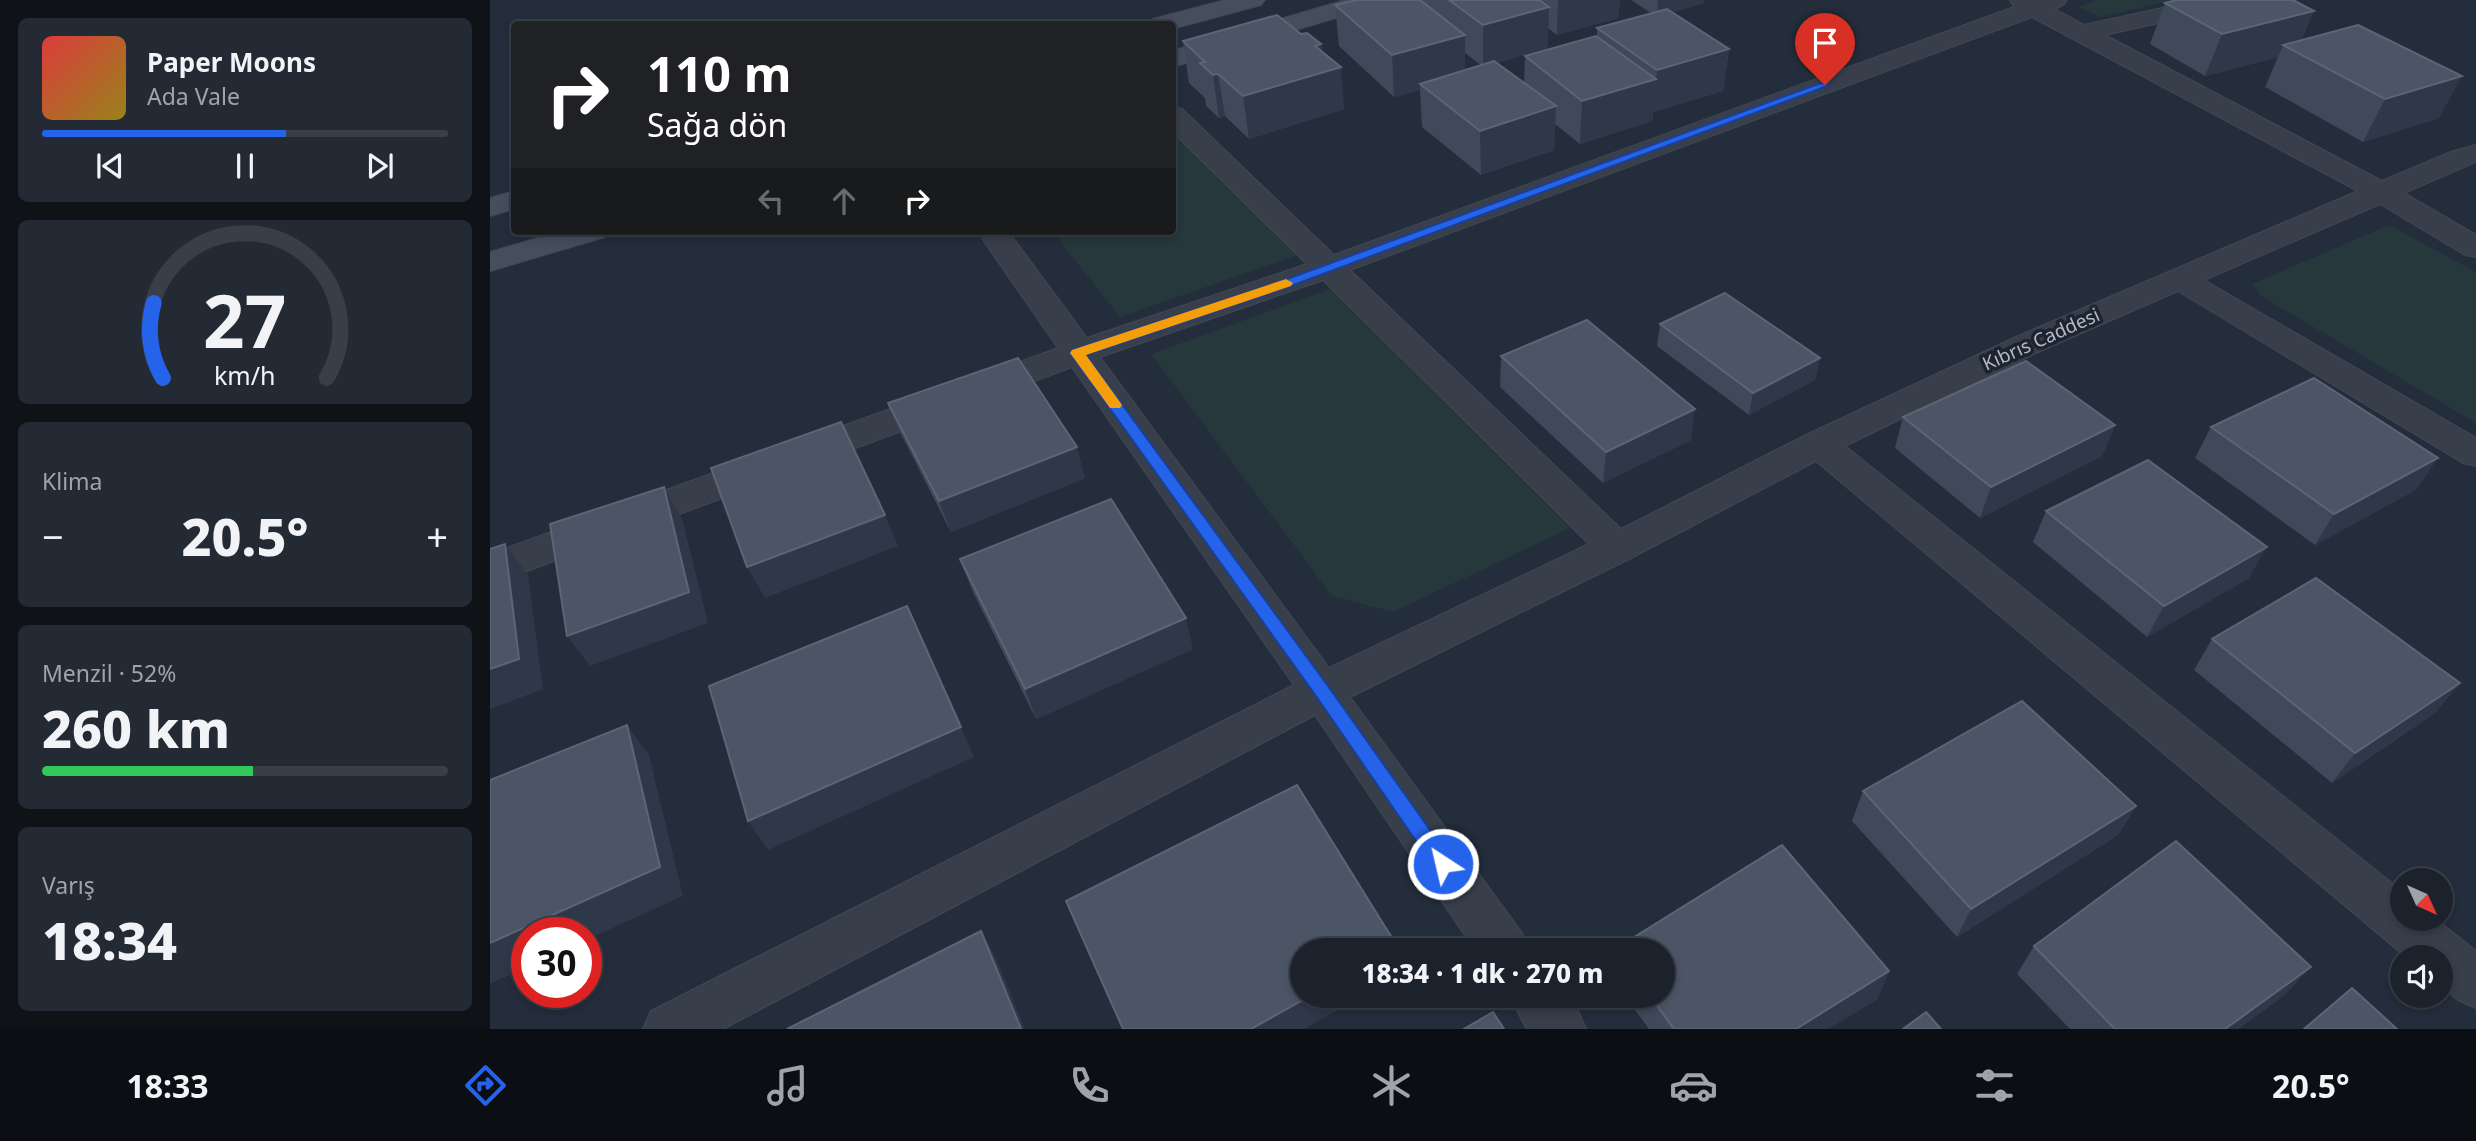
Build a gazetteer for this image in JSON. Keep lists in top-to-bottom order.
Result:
{
  "streets": {
    "street": ["Kıbrıs Caddesi"]
  },
  "north": "bottom right",
  "page": {
    "turn": ["110 m", "Sağa dön"],
    "song": ["Paper Moons", "Ada Vale"],
    "tile": [
      "Klima",
      ["Menzil · 52%", "260 km"],
      ["Varış", "18:34"]
    ],
    "heat": ["−", "20.5°", "+"],
    "limit": "30",
    "trip": "18:34 · 1 dk · 270 m",
    "tabs": ["18:33", "20.5°"],
    "gauge": ["27", "km/h"]
  }
}
